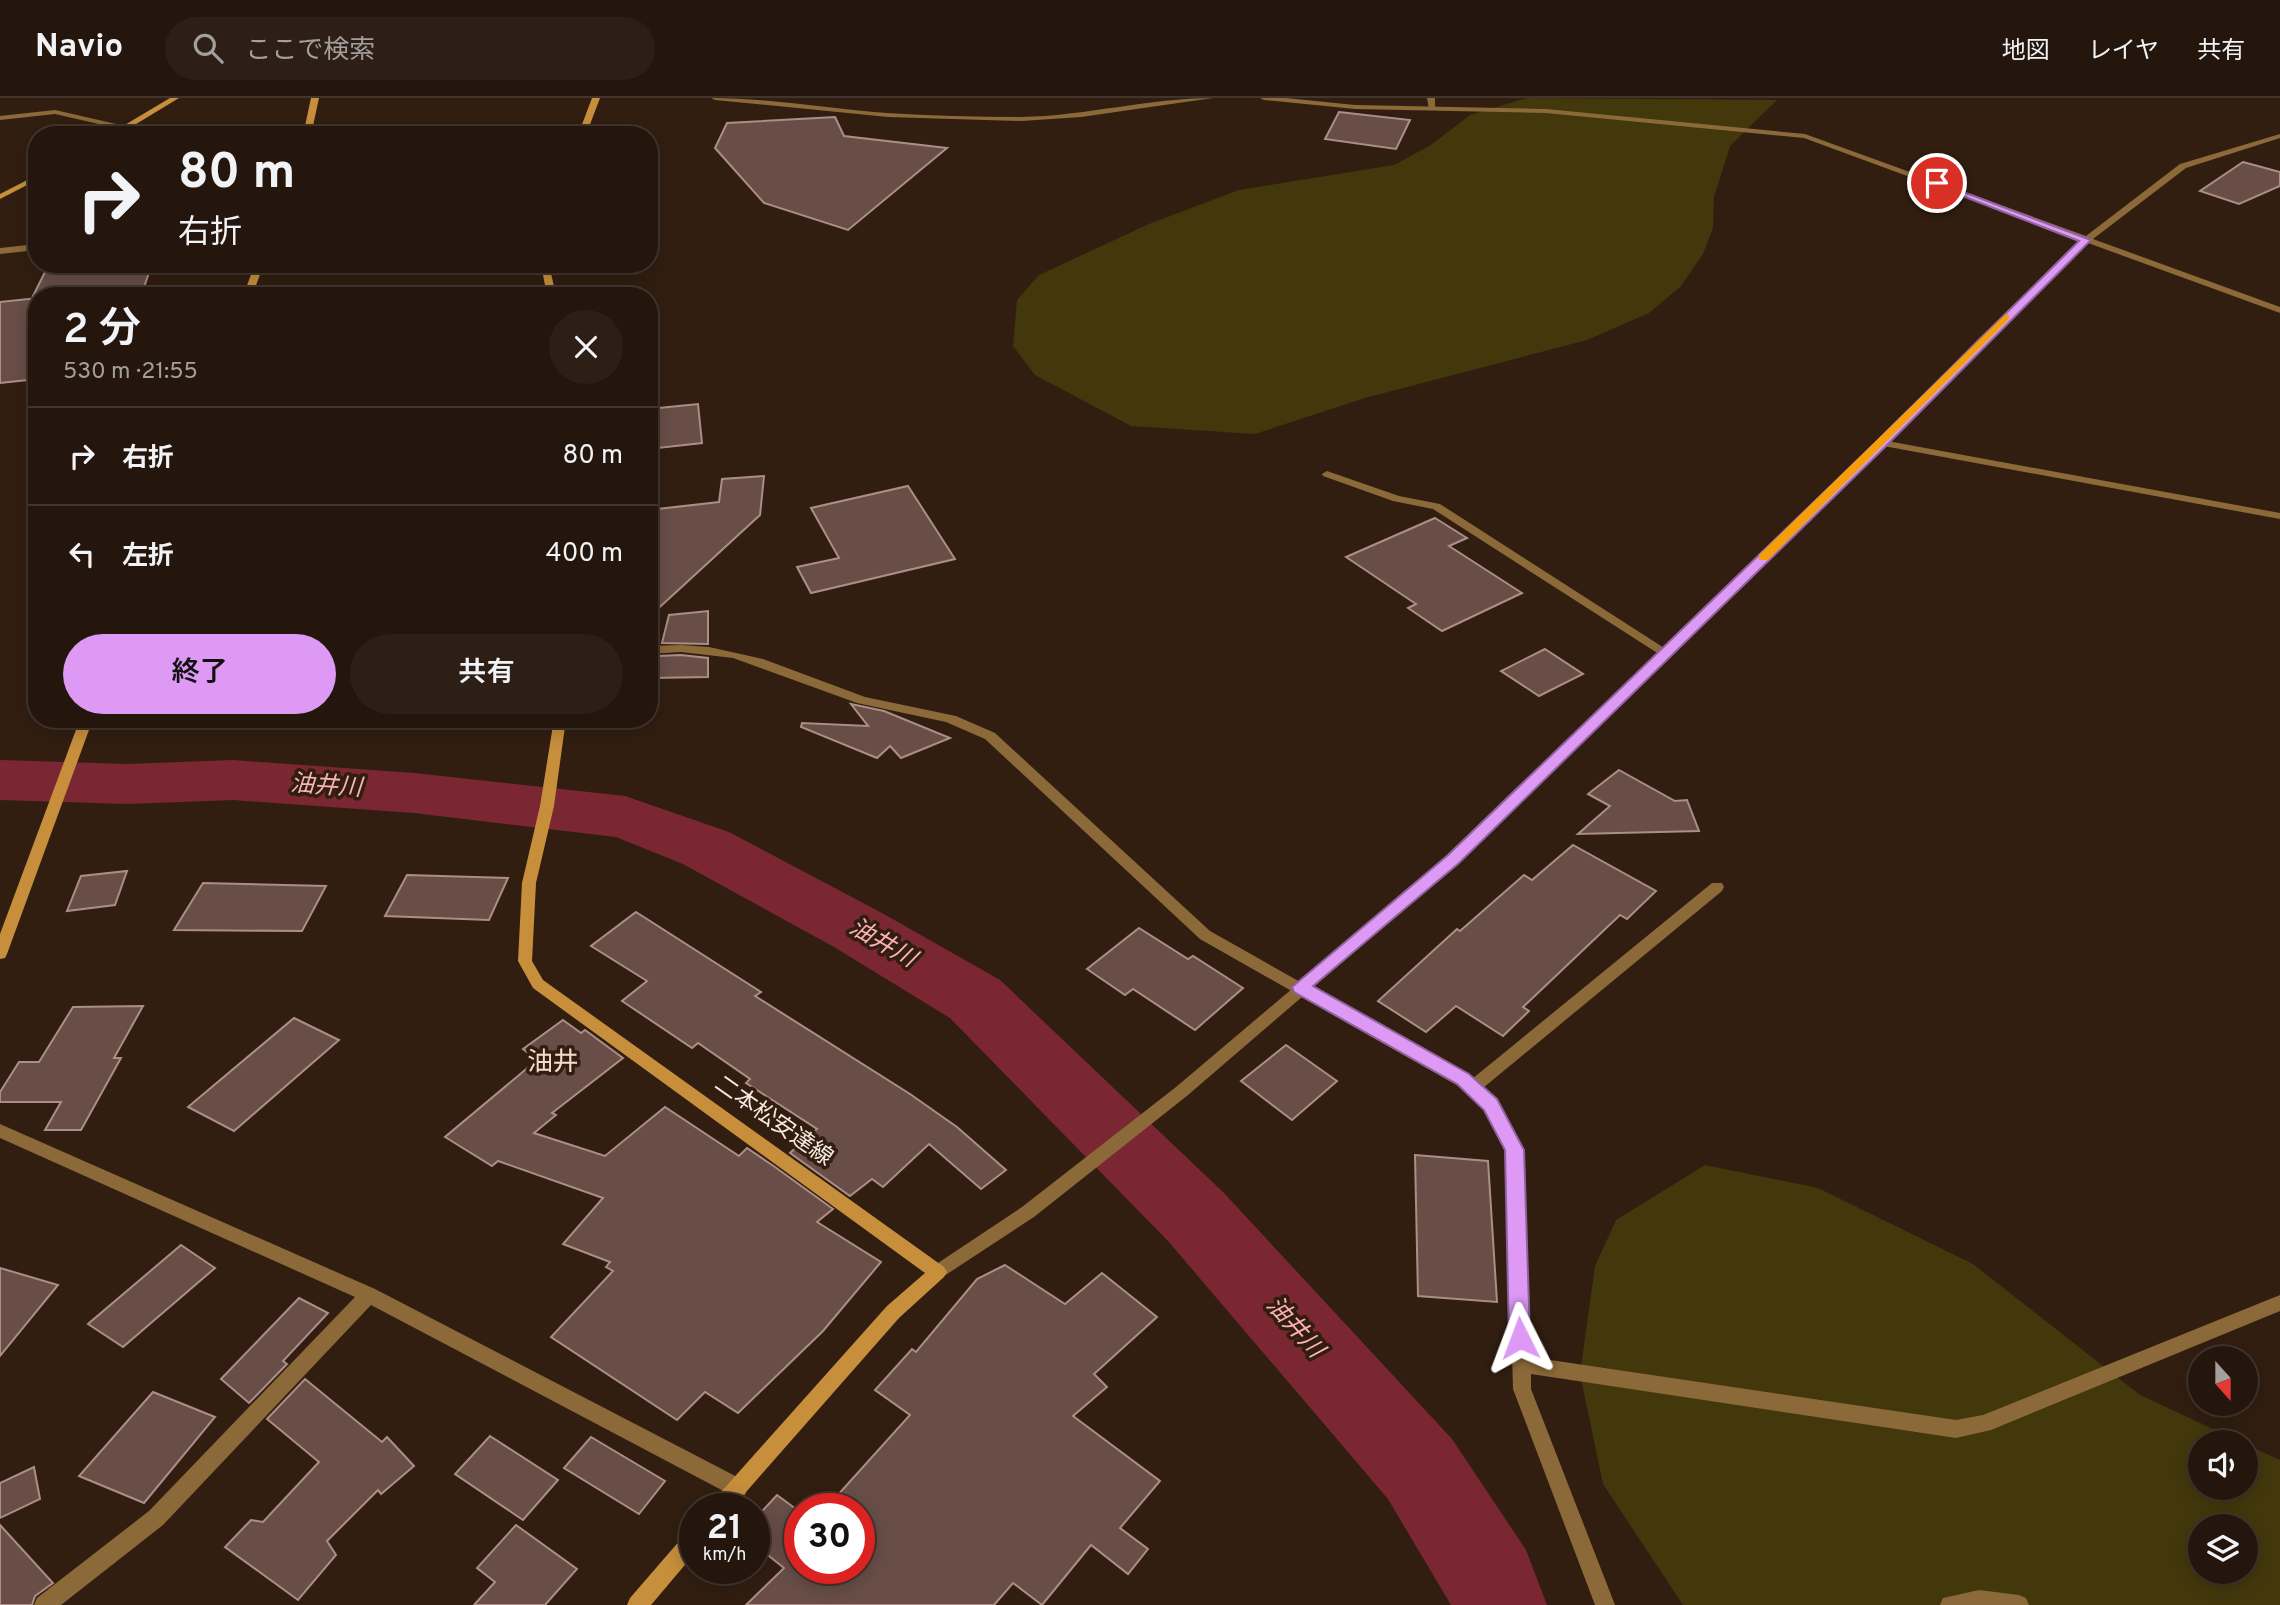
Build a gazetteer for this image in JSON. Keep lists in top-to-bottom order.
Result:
{
  "streets": {
    "main road": ["二本松安達線"]
  },
  "districts": ["油井"],
  "water": ["油井川"],
  "north": "bottom",
  "page": {
    "header": "Navio",
    "search": "ここで検索",
    "nav": ["地図", "レイヤ", "共有"],
    "turn": ["80 m", "右折"],
    "heading": ["2 分", "530 m · 21:55"],
    "list": [
      {
        "name": "右折",
        "value": "80 m"
      },
      {
        "name": "左折",
        "value": "400 m"
      }
    ],
    "buttons": ["終了", "共有"],
    "speed": "21 km/h",
    "limit": "30"
  }
}
